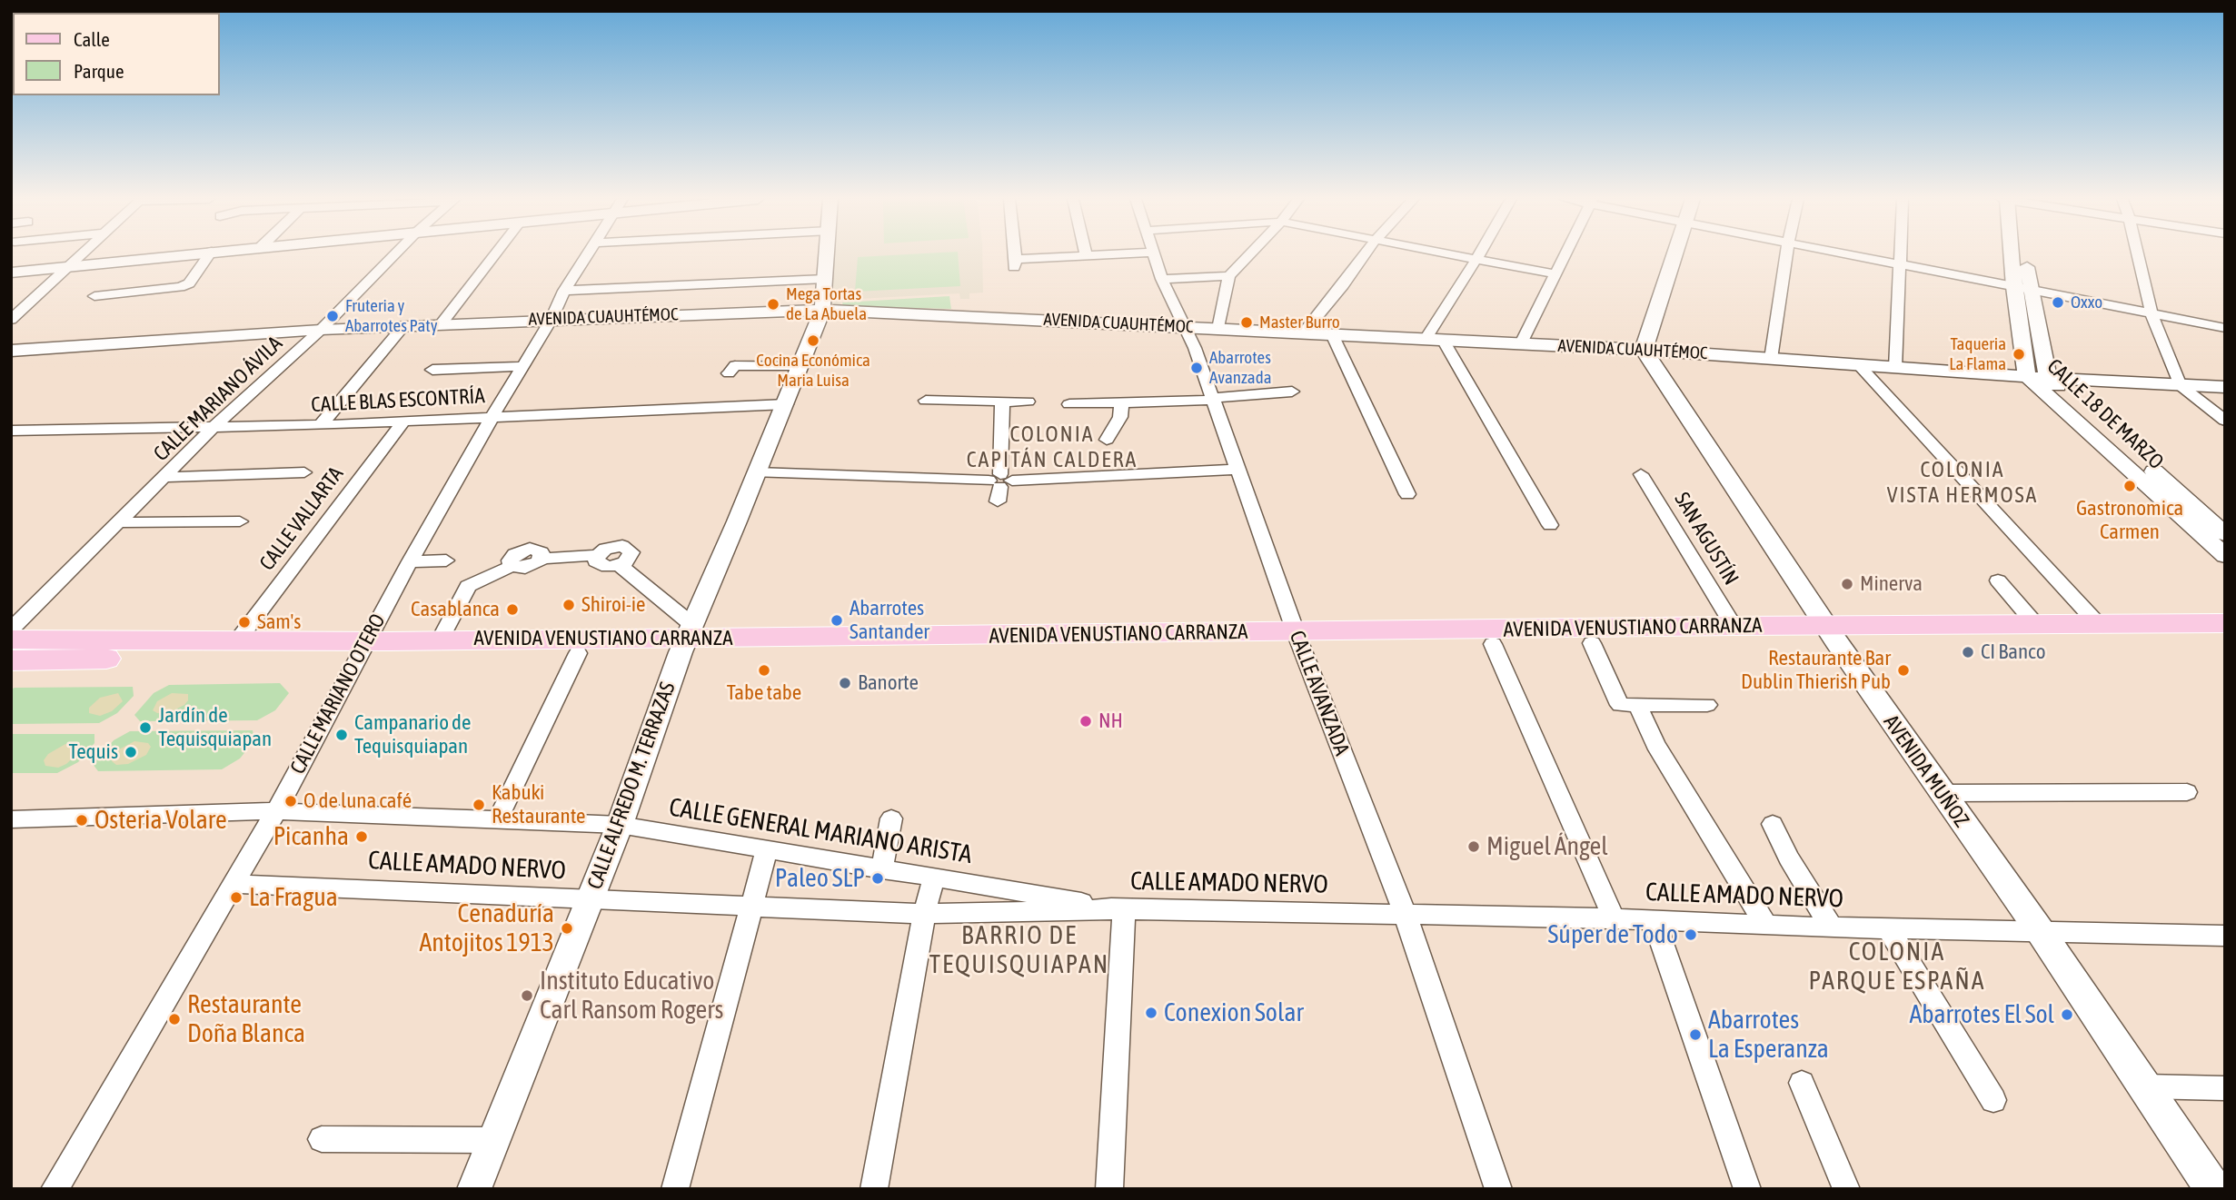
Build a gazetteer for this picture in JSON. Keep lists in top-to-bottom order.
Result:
{
  "streets": {
    "main road": ["AVENIDA VENUSTIANO CARRANZA", "AVENIDA MUÑOZ"],
    "street": [
      "AVENIDA CUAUHTÉMOC",
      "CALLE MARIANO ÁVILA",
      "CALLE BLAS ESCONTRÍA",
      "CALLE 18 DE MARZO",
      "CALLE VALLARTA",
      "SAN AGUSTÍN",
      "CALLE AVANZADA",
      "CALLE MARIANO OTERO",
      "CALLE ALFREDO M. TERRAZAS",
      "CALLE GENERAL MARIANO ARISTA",
      "CALLE AMADO NERVO"
    ]
  },
  "crossings": [
    ["AVENIDA CUAUHTÉMOC", "CALLE MARIANO ÁVILA"],
    ["AVENIDA CUAUHTÉMOC", "CALLE 18 DE MARZO"],
    ["AVENIDA CUAUHTÉMOC", "CALLE AVANZADA"],
    ["AVENIDA CUAUHTÉMOC", "CALLE MARIANO OTERO"],
    ["AVENIDA CUAUHTÉMOC", "AVENIDA MUÑOZ"],
    ["AVENIDA CUAUHTÉMOC", "CALLE ALFREDO M. TERRAZAS"],
    ["CALLE MARIANO ÁVILA", "CALLE BLAS ESCONTRÍA"],
    ["CALLE BLAS ESCONTRÍA", "CALLE VALLARTA"],
    ["CALLE BLAS ESCONTRÍA", "CALLE MARIANO OTERO"],
    ["CALLE BLAS ESCONTRÍA", "CALLE ALFREDO M. TERRAZAS"],
    ["CALLE VALLARTA", "AVENIDA VENUSTIANO CARRANZA"],
    ["SAN AGUSTÍN", "AVENIDA VENUSTIANO CARRANZA"],
    ["AVENIDA VENUSTIANO CARRANZA", "CALLE AVANZADA"],
    ["AVENIDA VENUSTIANO CARRANZA", "CALLE MARIANO OTERO"],
    ["AVENIDA VENUSTIANO CARRANZA", "AVENIDA MUÑOZ"],
    ["AVENIDA VENUSTIANO CARRANZA", "CALLE ALFREDO M. TERRAZAS"],
    ["CALLE AVANZADA", "CALLE AMADO NERVO"],
    ["CALLE MARIANO OTERO", "CALLE GENERAL MARIANO ARISTA"],
    ["CALLE MARIANO OTERO", "CALLE AMADO NERVO"],
    ["AVENIDA MUÑOZ", "CALLE AMADO NERVO"],
    ["CALLE ALFREDO M. TERRAZAS", "CALLE GENERAL MARIANO ARISTA"],
    ["CALLE ALFREDO M. TERRAZAS", "CALLE AMADO NERVO"],
    ["CALLE GENERAL MARIANO ARISTA", "CALLE AMADO NERVO"]
  ],
  "districts": [
    "COLONIA CAPITÁN CALDERA",
    "COLONIA VISTA HERMOSA",
    "BARRIO DE TEQUISQUIAPAN",
    "COLONIA PARQUE ESPAÑA"
  ],
  "places": [
    "Oxxo",
    "Mega Tortas de La Abuela",
    "Fruteria y Abarrotes Paty",
    "Master Burro",
    "Cocina Económica Maria Luisa",
    "Taqueria La Flama",
    "Abarrotes Avanzada",
    "Gastronomica Carmen",
    "Minerva",
    "Shiroi-ie",
    "Casablanca",
    "Abarrotes Santander",
    "Sam's",
    "CI Banco",
    "Tabe tabe",
    "Restaurante Bar Dublin Thierish Pub",
    "Banorte",
    "NH",
    "Jardín de Tequisquiapan",
    "Campanario de Tequisquiapan",
    "Tequis",
    "O de luna café",
    "Kabuki Restaurante",
    "Osteria Volare",
    "Picanha",
    "Miguel Ángel",
    "Paleo SLP",
    "La Fragua",
    "Cenaduría Antojitos 1913",
    "Súper de Todo",
    "Instituto Educativo Carl Ransom Rogers",
    "Conexion Solar",
    "Abarrotes El Sol",
    "Restaurante Doña Blanca",
    "Abarrotes La Esperanza"
  ],
  "legend": ["Calle", "Parque"]
}
